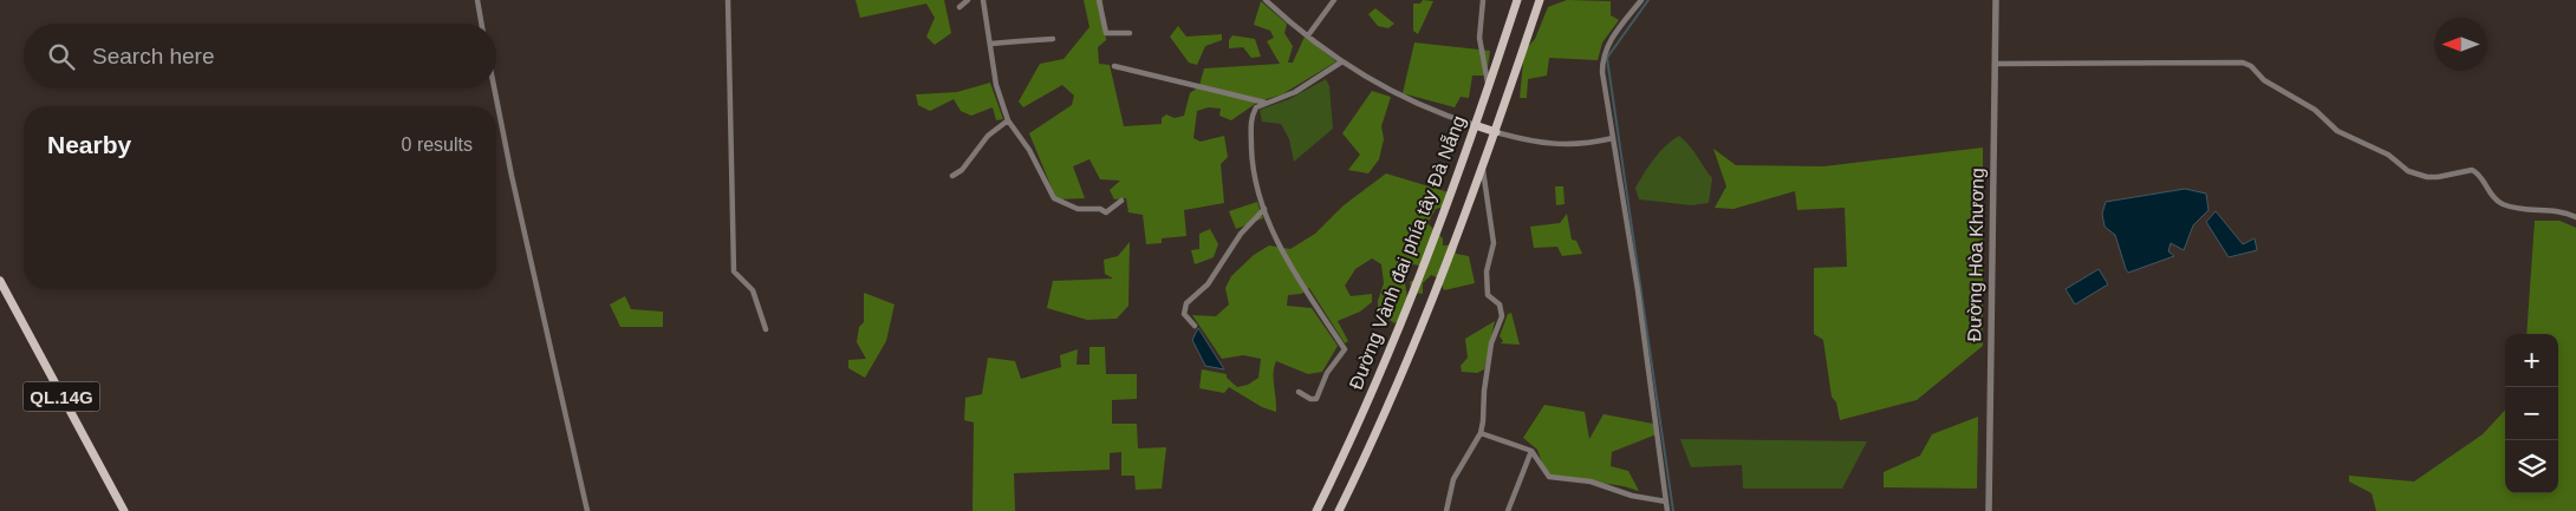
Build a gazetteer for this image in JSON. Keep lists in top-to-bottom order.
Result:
{
  "streets": {
    "main road": ["Đường Vành đai phía tây Đà Nẵng", "QL.14G"],
    "street": ["Đường Hòa Khương"]
  },
  "north": "left",
  "page": {
    "search": "Search here",
    "heading": ["Nearby", "0 results"],
    "map_buttons": ["+", "−"]
  }
}
